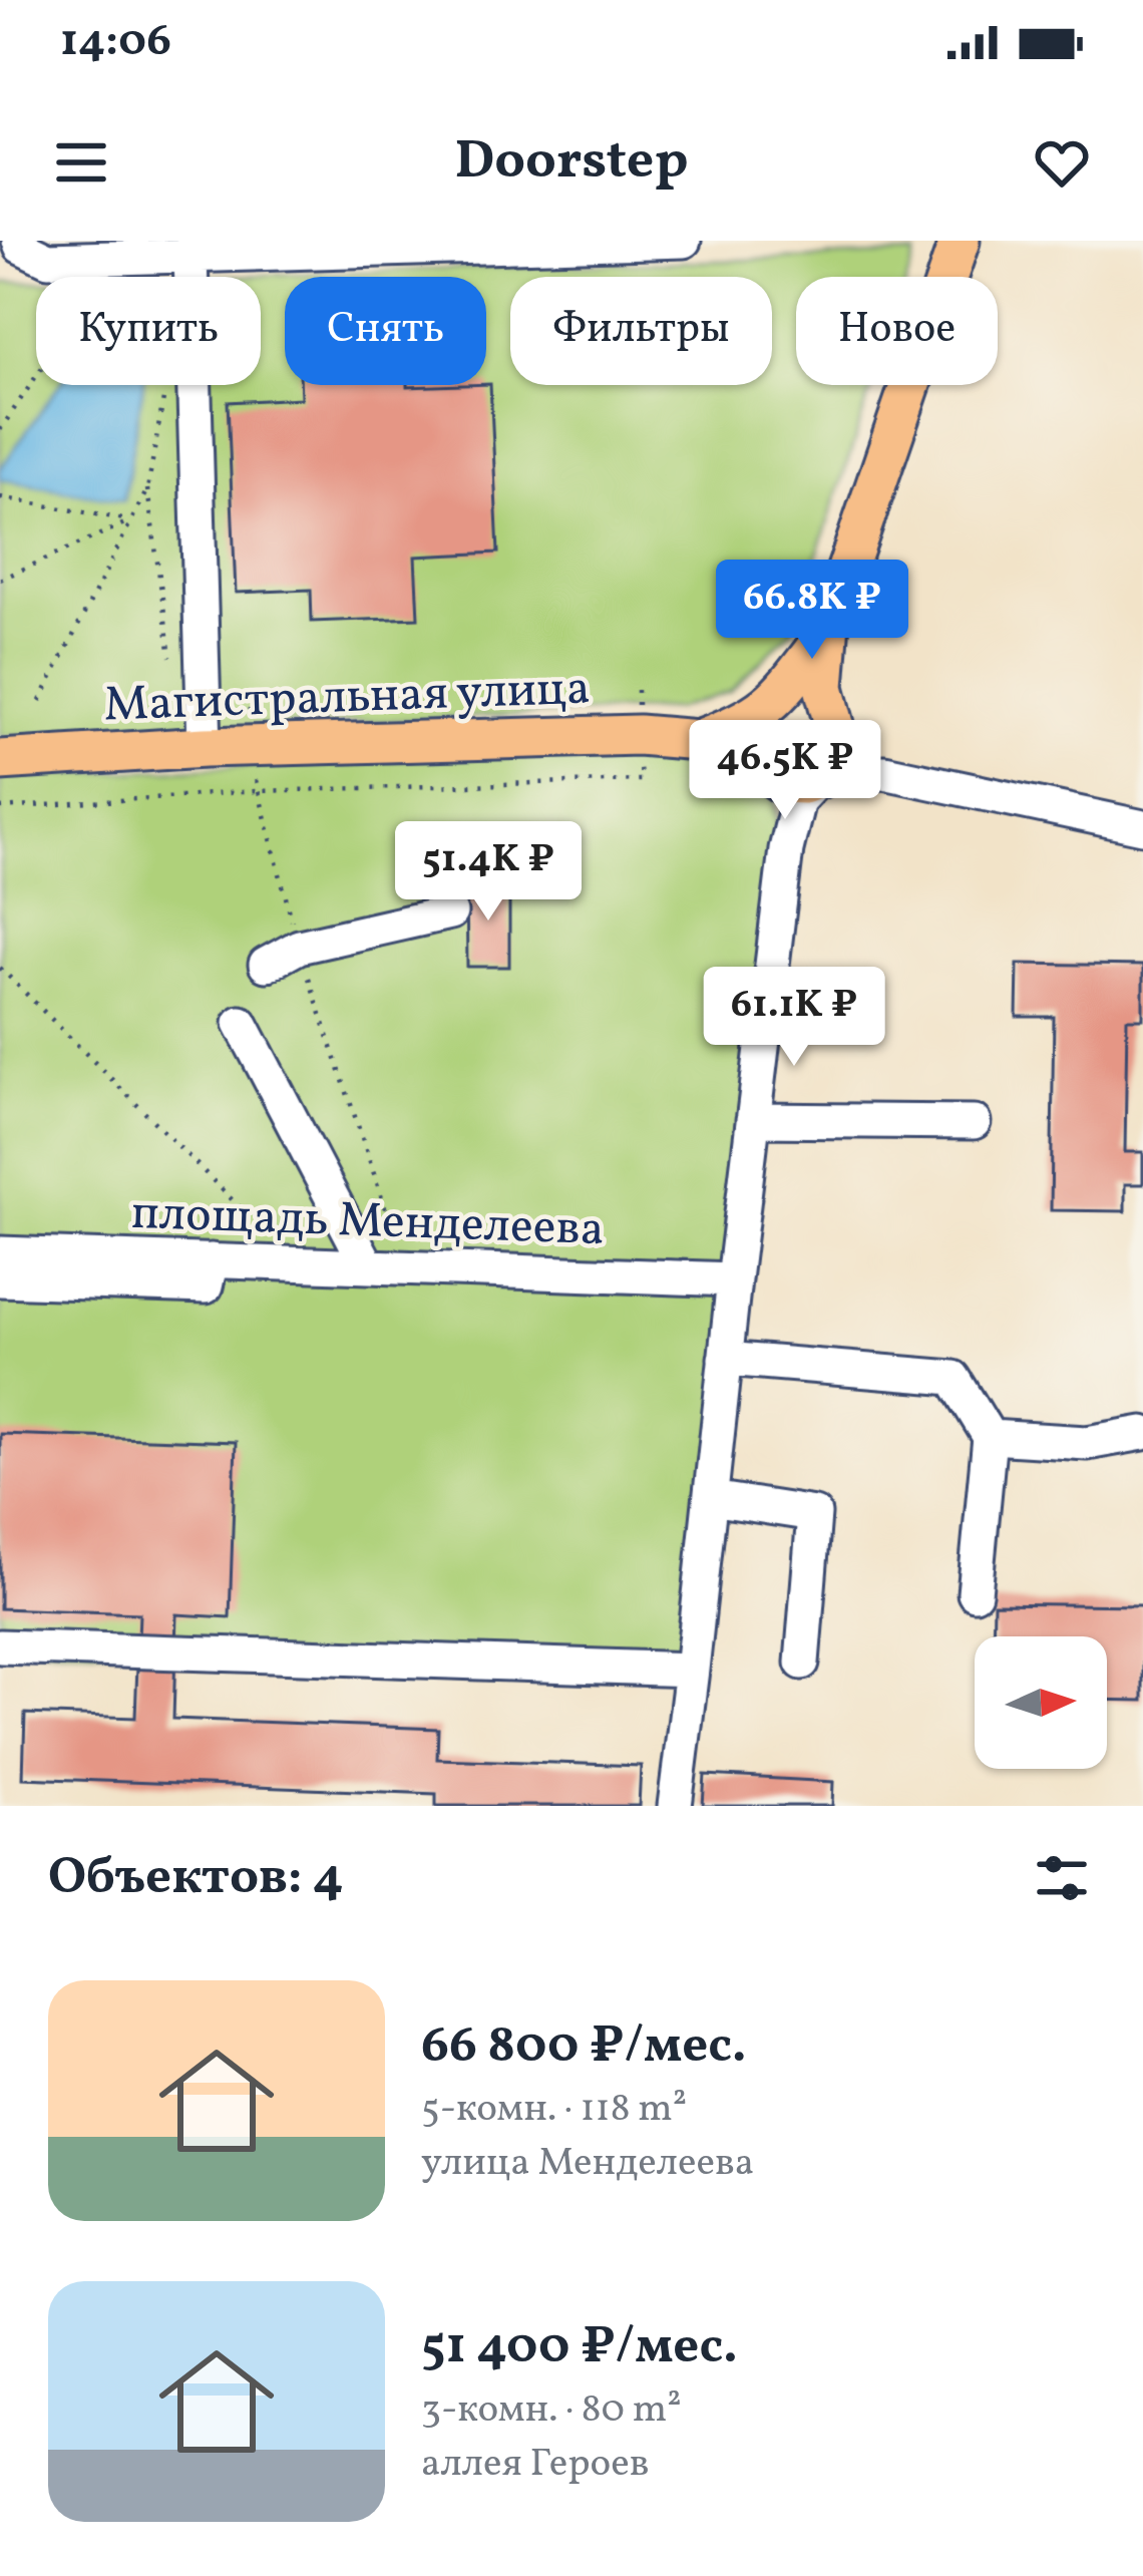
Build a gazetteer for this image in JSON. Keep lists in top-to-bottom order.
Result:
{
  "streets": {
    "main road": ["Магистральная улица"],
    "street": ["площадь Менделеева"]
  },
  "north": "right",
  "page": {
    "status": "14:06",
    "header": "Doorstep",
    "chip": [
      "Купить",
      "Снять",
      "Фильтры",
      "Новое"
    ],
    "price": [
      "66.8K ₽",
      "46.5K ₽",
      "51.4K ₽",
      "61.1K ₽"
    ],
    "heading": "Объектов: 4",
    "list": [
      {
        "name": "66 800 ₽/мес.",
        "note": "5-комн. · 118 m² · улица Менделеева"
      },
      {
        "name": "51 400 ₽/мес.",
        "note": "3-комн. · 80 m² · аллея Героев"
      }
    ]
  }
}
